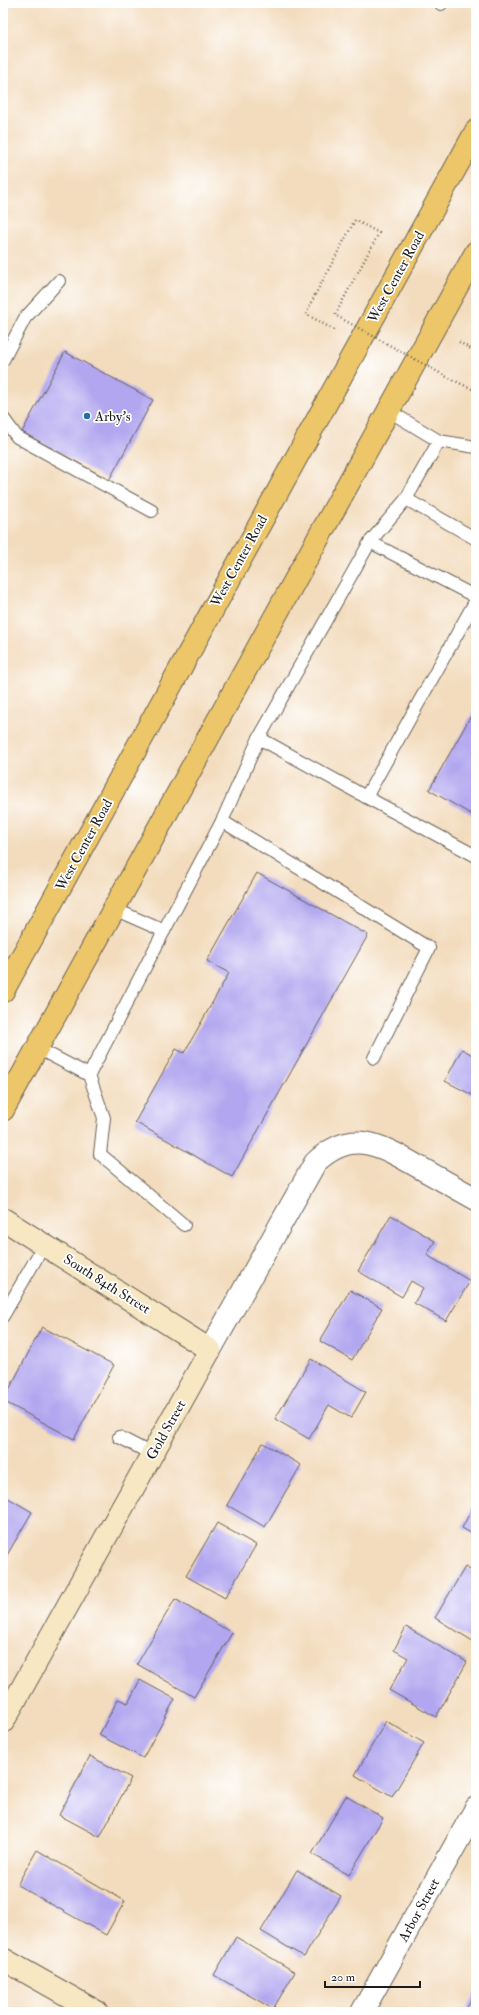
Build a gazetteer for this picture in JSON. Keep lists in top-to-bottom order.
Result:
{
  "streets": {
    "main road": ["West Center Road", "South 84th Street", "Gold Street"],
    "street": ["Arbor Street"]
  },
  "crossings": [
    ["South 84th Street", "Gold Street"]
  ],
  "places": ["Arby's"],
  "scale_bar": "20 m"
}
